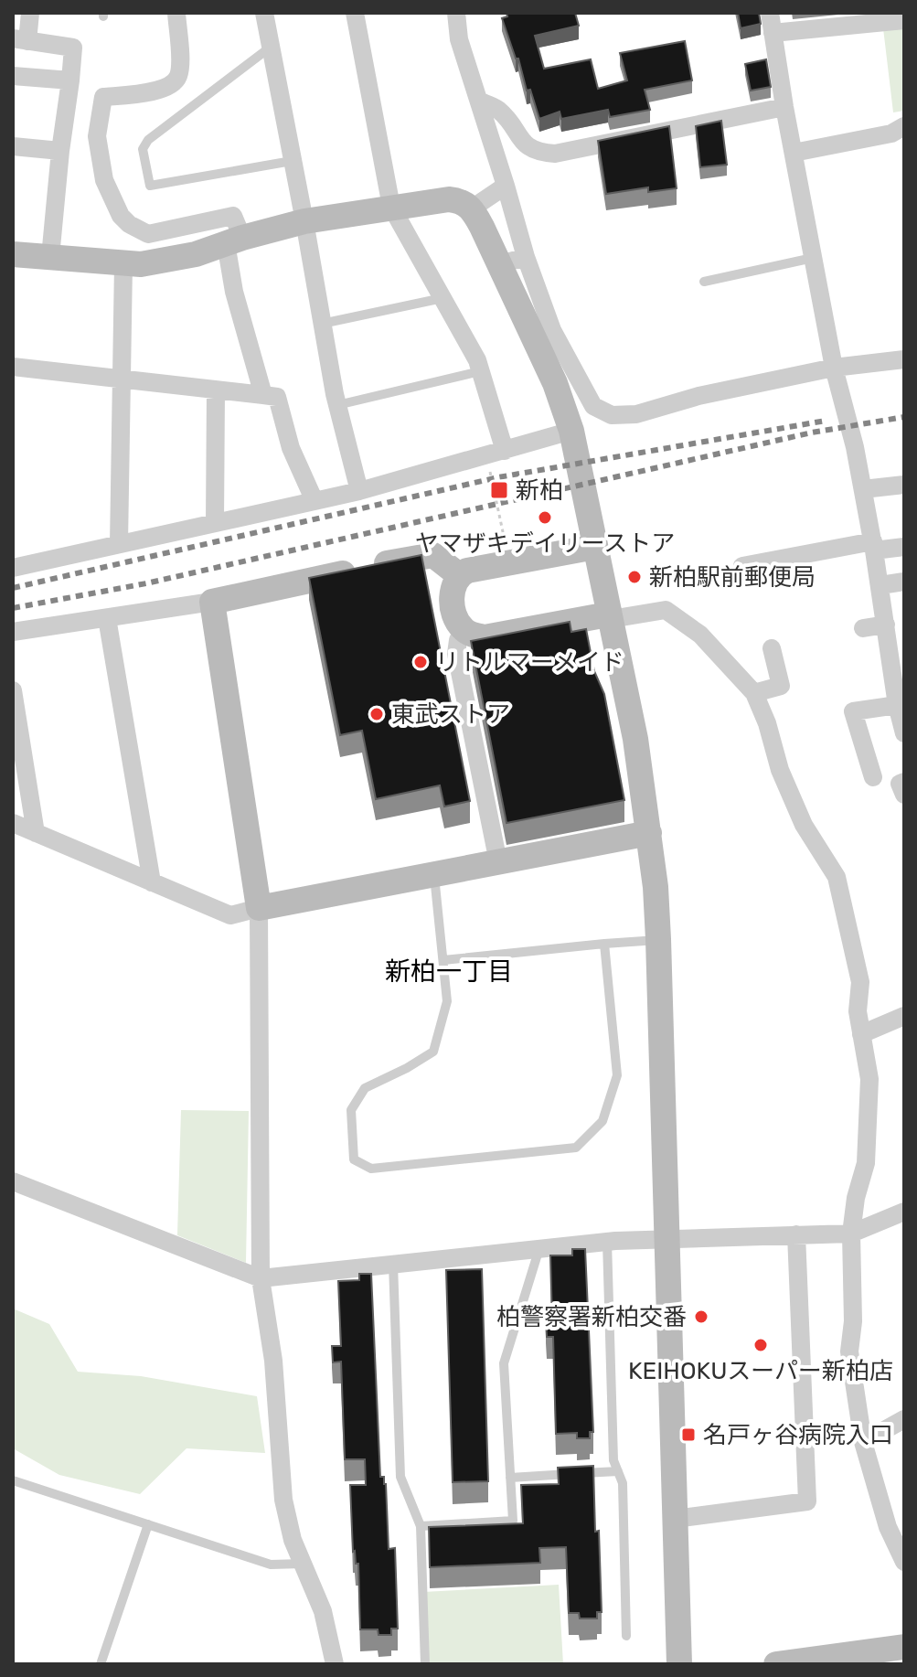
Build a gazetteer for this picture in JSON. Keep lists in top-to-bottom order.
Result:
{
  "districts": ["新柏一丁目"],
  "places": {
    "transit": ["新柏", "名戸ヶ谷病院入口"],
    "other": [
      "ヤマザキデイリーストア",
      "新柏駅前郵便局",
      "リトルマーメイド",
      "東武ストア",
      "柏警察署新柏交番",
      "KEIHOKUスーパー新柏店"
    ]
  }
}
